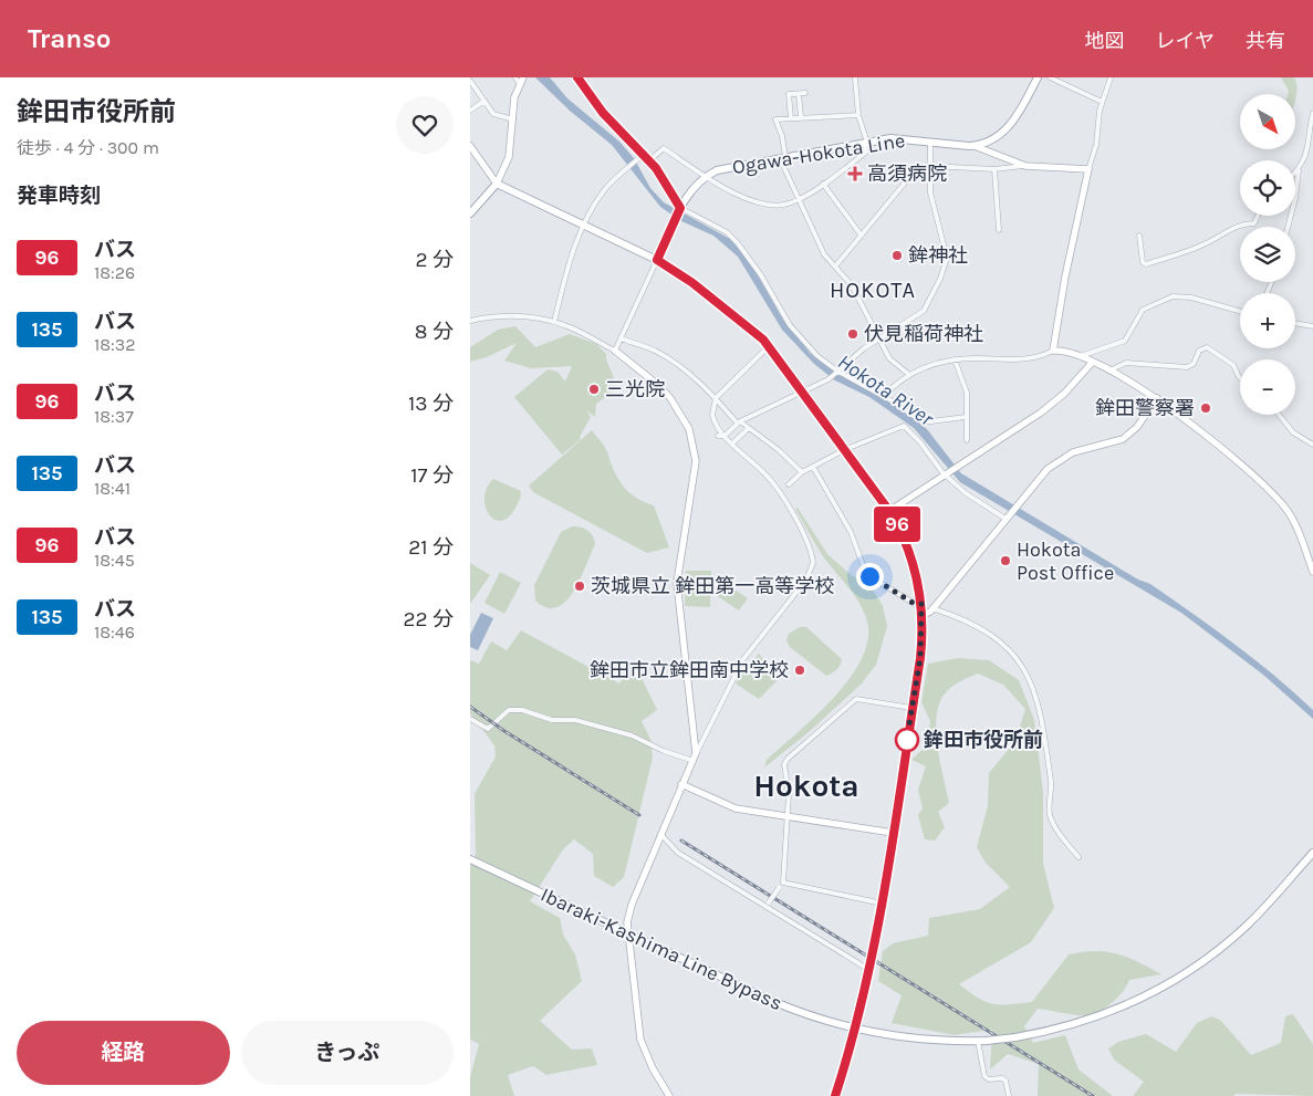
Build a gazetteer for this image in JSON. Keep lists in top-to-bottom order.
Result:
{
  "streets": {
    "main road": ["Ogawa-Hokota Line", "Ibaraki-Kashima Line Bypass"]
  },
  "districts": ["HOKOTA", "Hokota"],
  "water": ["Hokota River"],
  "places": {
    "health": ["高須病院"],
    "other": [
      "鉾神社",
      "伏見稲荷神社",
      "三光院",
      "鉾田警察署",
      "Hokota Post Office",
      "茨城県立 鉾田第一高等学校",
      "鉾田市立鉾田南中学校",
      "鉾田市役所前"
    ]
  },
  "lines": ["bus line 96"],
  "north": "bottom right",
  "page": {
    "header": "Transo",
    "nav": ["地図", "レイヤ", "共有"],
    "heading": [
      ["鉾田市役所前", "徒歩 · 4 分 · 300 m"],
      "発車時刻"
    ],
    "on_map": "96",
    "map_buttons": ["+", "−"],
    "list": [
      {
        "mark": "96",
        "name": "バス",
        "note": "18:26",
        "value": "2 分"
      },
      {
        "mark": "135",
        "name": "バス",
        "note": "18:32",
        "value": "8 分"
      },
      {
        "mark": "96",
        "name": "バス",
        "note": "18:37",
        "value": "13 分"
      },
      {
        "mark": "135",
        "name": "バス",
        "note": "18:41",
        "value": "17 分"
      },
      {
        "mark": "96",
        "name": "バス",
        "note": "18:45",
        "value": "21 分"
      },
      {
        "mark": "135",
        "name": "バス",
        "note": "18:46",
        "value": "22 分"
      }
    ],
    "buttons": ["経路", "きっぷ"]
  }
}
